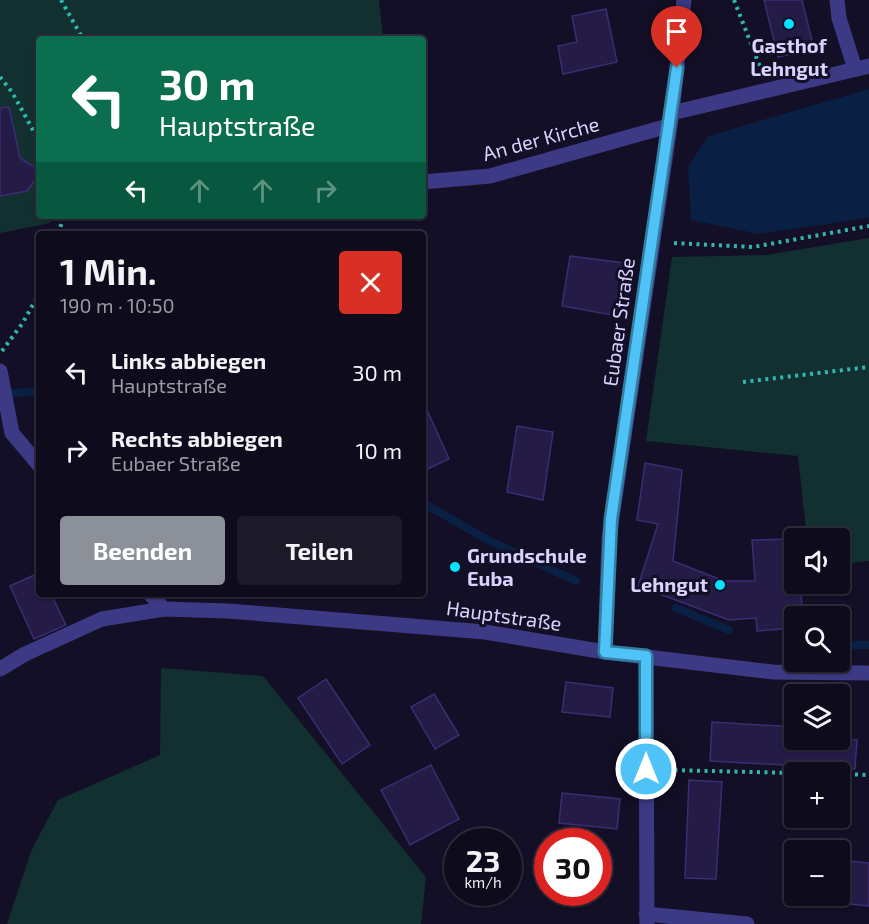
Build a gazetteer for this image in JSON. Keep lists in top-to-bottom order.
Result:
{
  "streets": {
    "street": ["An der Kirche", "Eubaer Straße", "Hauptstraße"]
  },
  "crossings": [
    ["An der Kirche", "Eubaer Straße"],
    ["Eubaer Straße", "Hauptstraße"]
  ],
  "places": ["Gasthof Lehngut", "Grundschule Euba", "Lehngut"],
  "page": {
    "turn": ["30 m", "Hauptstraße"],
    "heading": ["1 Min.", "190 m · 10:50"],
    "list": [
      {
        "name": "Links abbiegen",
        "note": "Hauptstraße",
        "value": "30 m"
      },
      {
        "name": "Rechts abbiegen",
        "note": "Eubaer Straße",
        "value": "10 m"
      }
    ],
    "buttons": ["Beenden", "Teilen"],
    "map_buttons": ["+", "−"],
    "speed": "23 km/h",
    "limit": "30"
  }
}
